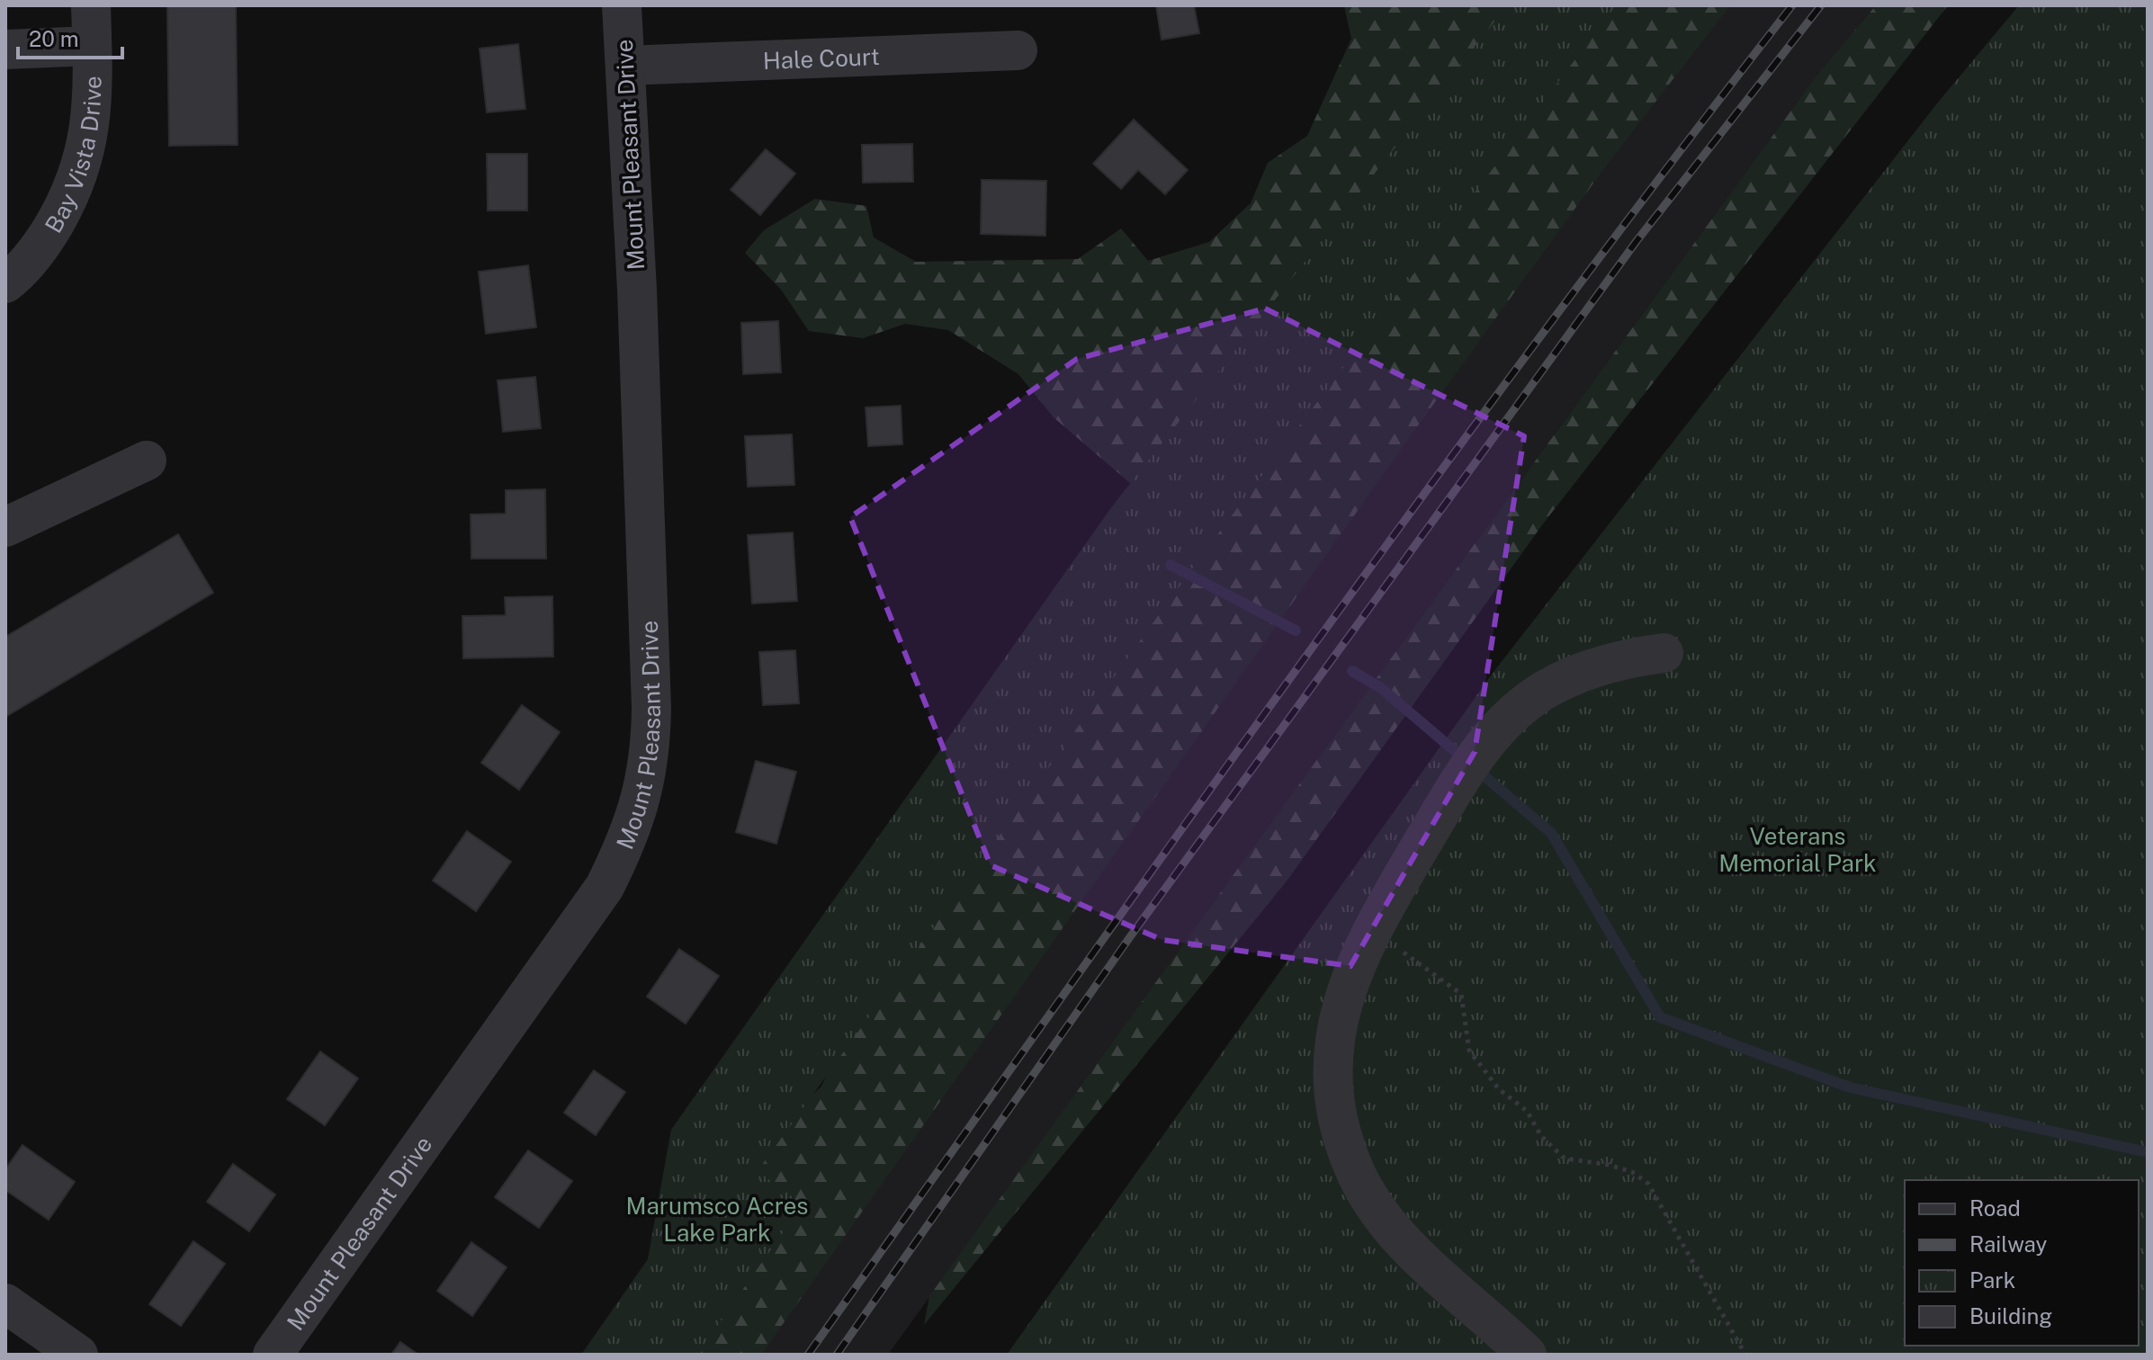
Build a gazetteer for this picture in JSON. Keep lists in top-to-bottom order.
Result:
{
  "streets": {
    "street": ["Hale Court", "Bay Vista Drive", "Mount Pleasant Drive"]
  },
  "crossings": [
    ["Hale Court", "Mount Pleasant Drive"]
  ],
  "parks": ["Veterans Memorial Park", "Marumsco Acres Lake Park"],
  "legend": [
    "Road",
    "Railway",
    "Park",
    "Building"
  ],
  "scale_bar": "20 m"
}
